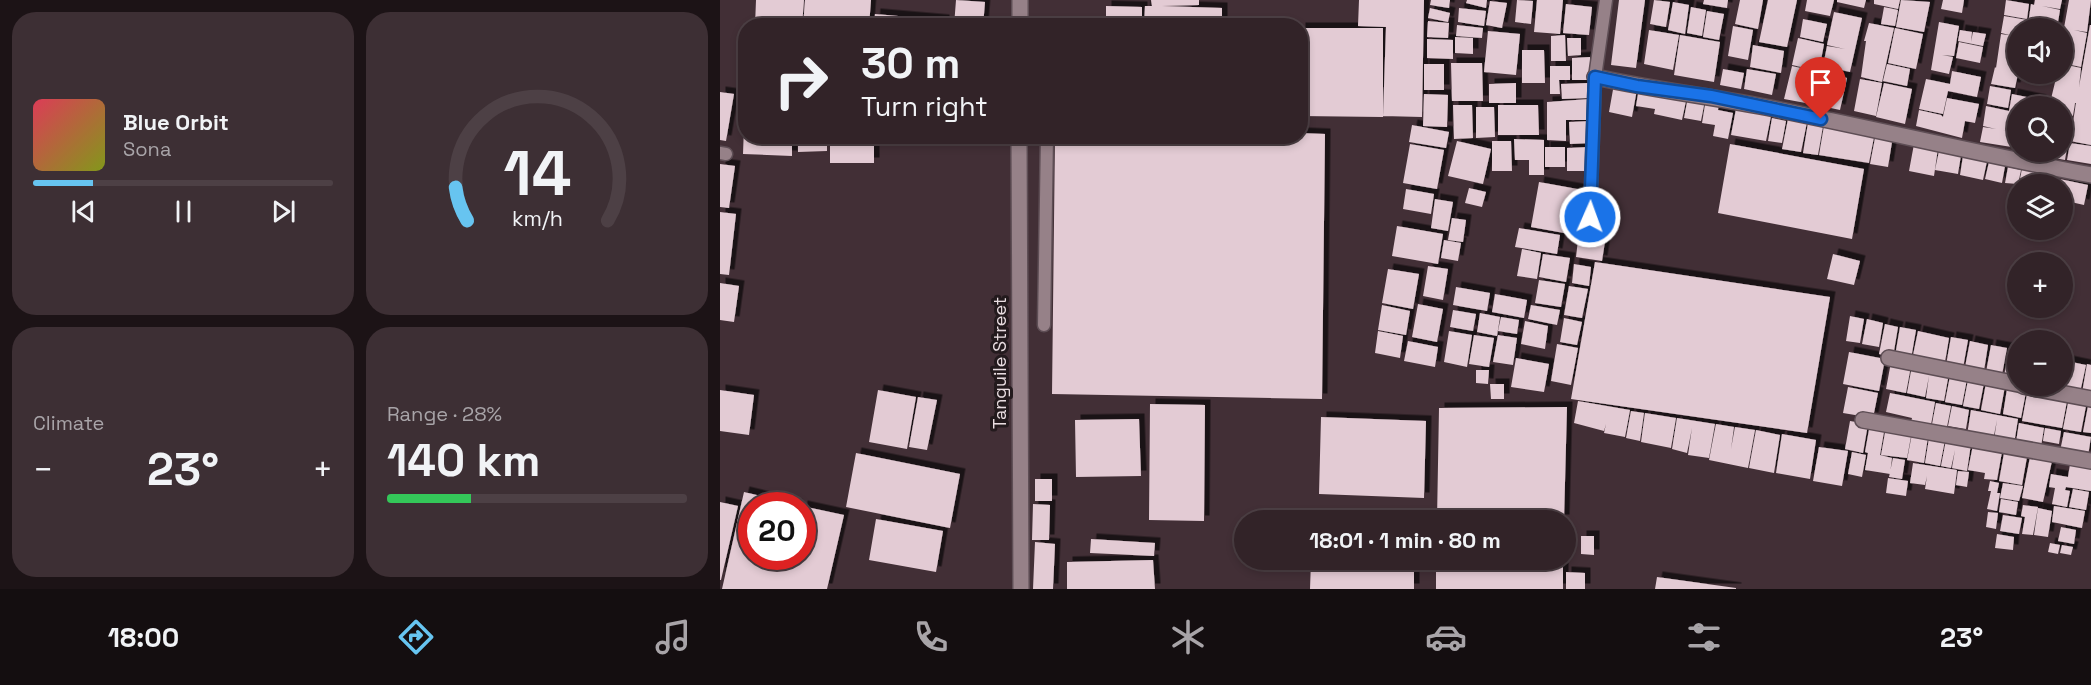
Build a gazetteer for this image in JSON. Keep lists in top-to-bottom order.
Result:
{
  "streets": {
    "street": ["Tanguile Street"]
  },
  "page": {
    "map_buttons": ["+", "−"],
    "turn": ["30 m", "Turn right"],
    "song": ["Blue Orbit", "Sona"],
    "tile": [
      "Climate",
      ["Range · 28%", "140 km"]
    ],
    "heat": ["−", "23°", "+"],
    "limit": "20",
    "trip": "18:01 · 1 min · 80 m",
    "tabs": ["18:00", "23°"],
    "gauge": ["14", "km/h"]
  }
}
